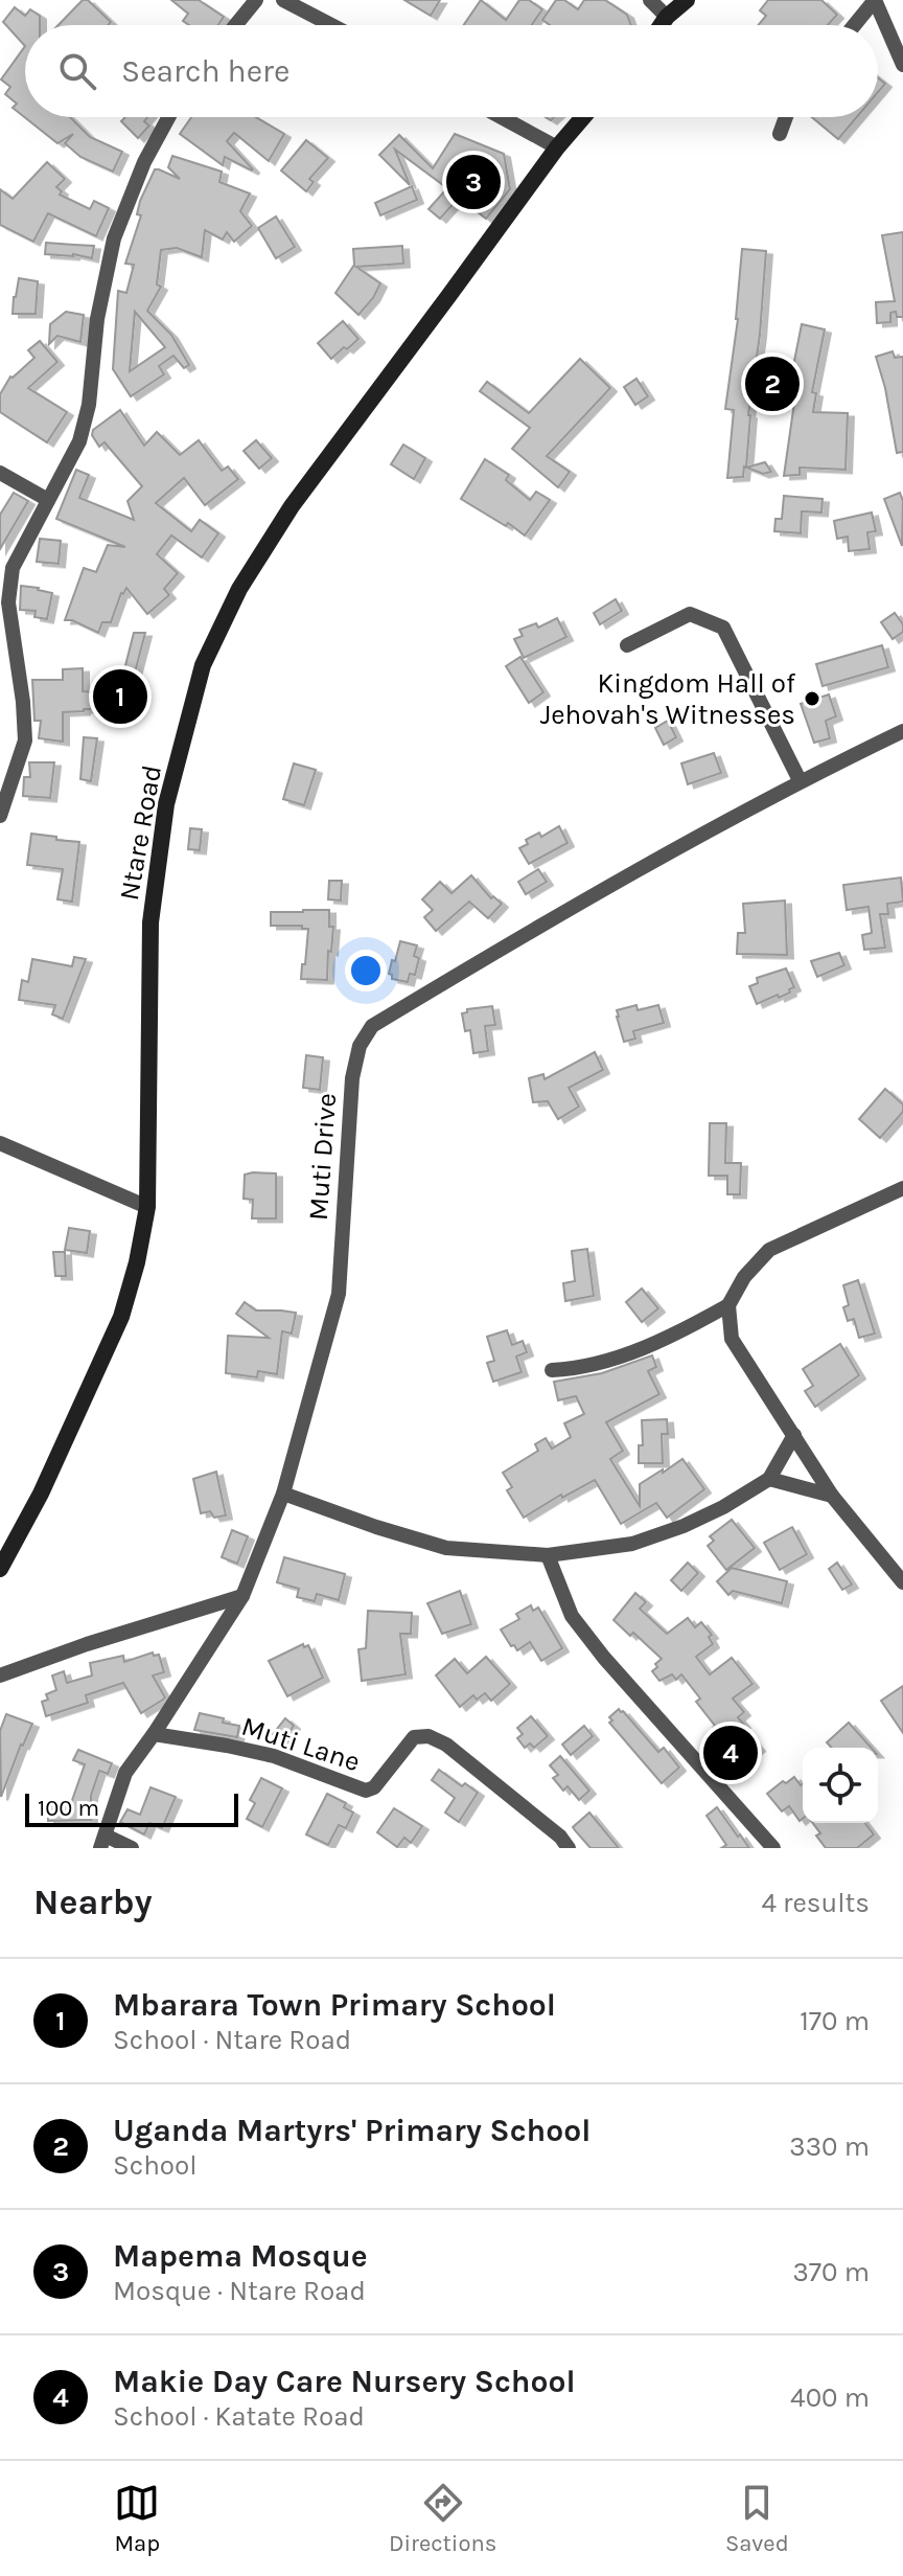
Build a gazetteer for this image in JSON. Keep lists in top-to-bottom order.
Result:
{
  "streets": {
    "main road": ["Ntare Road"],
    "street": ["Muti Drive", "Muti Lane"]
  },
  "crossings": [
    ["Muti Drive", "Muti Lane"]
  ],
  "places": ["Kingdom Hall of Jehovah's Witnesses"],
  "scale_bar": "100 m",
  "page": {
    "search": "Search here",
    "pins": [
      "3",
      "2",
      "1",
      "4"
    ],
    "scale": "100 m",
    "heading": ["Nearby", "4 results"],
    "list": [
      {
        "mark": "1",
        "name": "Mbarara Town Primary School",
        "note": "School · Ntare Road",
        "value": "170 m"
      },
      {
        "mark": "2",
        "name": "Uganda Martyrs' Primary School",
        "note": "School",
        "value": "330 m"
      },
      {
        "mark": "3",
        "name": "Mapema Mosque",
        "note": "Mosque · Ntare Road",
        "value": "370 m"
      },
      {
        "mark": "4",
        "name": "Makie Day Care Nursery School",
        "note": "School · Katate Road",
        "value": "400 m"
      }
    ],
    "nav": ["Map", "Directions", "Saved"]
  }
}
